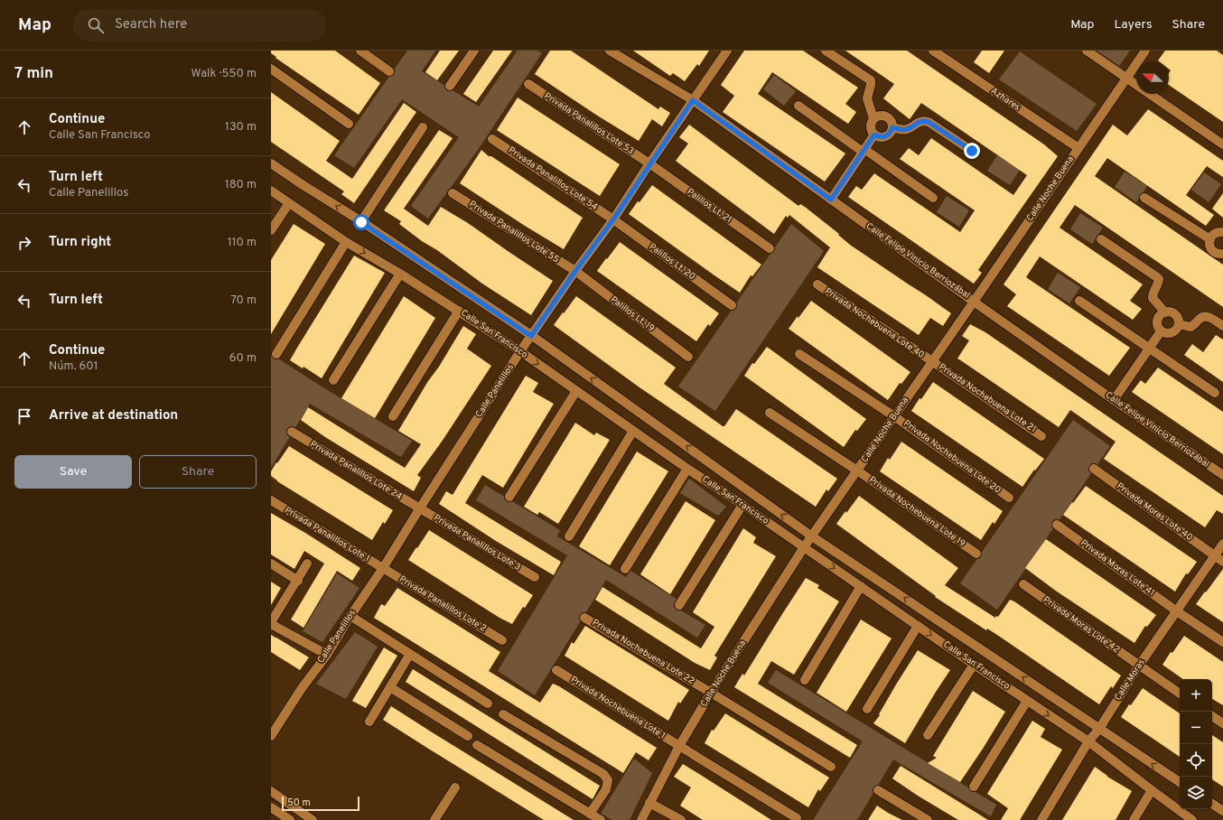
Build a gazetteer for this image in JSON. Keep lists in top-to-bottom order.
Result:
{
  "streets": {
    "street": [
      "Azhares",
      "Privada Panalillos Lote 53",
      "Privada Panalillos Lote 54",
      "Calle Noche Buena",
      "Palillos Lt. 21",
      "Privada Panalillos Lote 55",
      "Calle Felipe Vinicio Berriozábal",
      "Palillos Lt. 20",
      "Palillos Lt. 19",
      "Privada Nochebuena Lote 40",
      "Calle San Francisco",
      "Calle Panelillos",
      "Privada Nochebuena Lote 21",
      "Privada Nochebuena Lote 20",
      "Privada Panalillos Lote 24",
      "Privada Nochebuena Lote 19",
      "Privada Moras Lote 40",
      "Privada Panalillos Lote 1",
      "Privada Panalillos Lote 3",
      "Privada Moras Lote 41",
      "Privada Panalillos Lote 2",
      "Privada Moras Lote 42",
      "Privada Nochebuena Lote 22",
      "Calle Moras",
      "Privada Nochebuena Lote 1"
    ]
  },
  "crossings": [
    ["Azhares", "Calle Noche Buena"],
    ["Privada Panalillos Lote 53", "Palillos Lt. 21"],
    ["Privada Panalillos Lote 53", "Calle Panelillos"],
    ["Privada Panalillos Lote 54", "Palillos Lt. 20"],
    ["Privada Panalillos Lote 54", "Calle Panelillos"],
    ["Calle Noche Buena", "Calle Felipe Vinicio Berriozábal"],
    ["Calle Noche Buena", "Privada Nochebuena Lote 40"],
    ["Calle Noche Buena", "Calle San Francisco"],
    ["Calle Noche Buena", "Privada Nochebuena Lote 21"],
    ["Calle Noche Buena", "Privada Nochebuena Lote 20"],
    ["Calle Noche Buena", "Privada Nochebuena Lote 19"],
    ["Calle Noche Buena", "Privada Nochebuena Lote 22"],
    ["Calle Noche Buena", "Privada Nochebuena Lote 1"],
    ["Palillos Lt. 21", "Calle Panelillos"],
    ["Privada Panalillos Lote 55", "Palillos Lt. 19"],
    ["Privada Panalillos Lote 55", "Calle Panelillos"],
    ["Calle Felipe Vinicio Berriozábal", "Calle Panelillos"],
    ["Palillos Lt. 20", "Calle Panelillos"],
    ["Palillos Lt. 19", "Calle Panelillos"],
    ["Privada Nochebuena Lote 40", "Privada Nochebuena Lote 21"],
    ["Calle San Francisco", "Calle Panelillos"],
    ["Calle San Francisco", "Calle Moras"],
    ["Calle Panelillos", "Privada Panalillos Lote 24"],
    ["Calle Panelillos", "Privada Panalillos Lote 1"],
    ["Calle Panelillos", "Privada Panalillos Lote 3"],
    ["Calle Panelillos", "Privada Panalillos Lote 2"],
    ["Privada Panalillos Lote 24", "Privada Panalillos Lote 3"],
    ["Privada Moras Lote 40", "Calle Moras"],
    ["Privada Panalillos Lote 1", "Privada Panalillos Lote 2"],
    ["Privada Moras Lote 41", "Calle Moras"],
    ["Privada Moras Lote 42", "Calle Moras"]
  ],
  "scale_bar": "50 m",
  "north": "left",
  "page": {
    "header": "Map",
    "search": "Search here",
    "nav": ["Map", "Layers", "Share"],
    "heading": ["7 min", "Walk · 550 m"],
    "list": [
      ["Continue", "Calle San Francisco", "130 m"],
      ["Turn left", "Calle Panelillos", "180 m"],
      ["Turn right", "110 m"],
      ["Turn left", "70 m"],
      ["Continue", "Núm. 601", "60 m"],
      "Arrive at destination"
    ],
    "buttons": ["Save", "Share"],
    "map_buttons": ["+", "−"],
    "scale": "50 m"
  }
}
